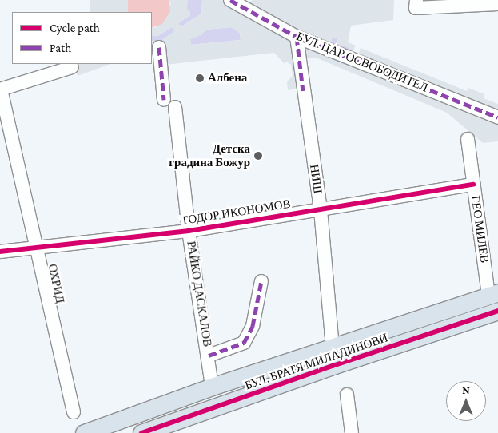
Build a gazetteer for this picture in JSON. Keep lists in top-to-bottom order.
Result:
{
  "streets": {
    "main road": ["БУЛ. БРАТЯ МИЛАДИНОВИ"],
    "street": [
      "БУЛ. ЦАР ОСВОБОДИТЕЛ",
      "НИШ",
      "ТОДОР ИКОНОМОВ",
      "ГЕО МИЛЕВ",
      "ОХРИД",
      "РАЙКО ДАСКАЛОВ"
    ]
  },
  "crossings": [
    ["БУЛ. ЦАР ОСВОБОДИТЕЛ", "НИШ"],
    ["НИШ", "ТОДОР ИКОНОМОВ"],
    ["НИШ", "БУЛ. БРАТЯ МИЛАДИНОВИ"],
    ["ТОДОР ИКОНОМОВ", "ГЕО МИЛЕВ"],
    ["ТОДОР ИКОНОМОВ", "ОХРИД"],
    ["ТОДОР ИКОНОМОВ", "РАЙКО ДАСКАЛОВ"],
    ["ГЕО МИЛЕВ", "БУЛ. БРАТЯ МИЛАДИНОВИ"],
    ["РАЙКО ДАСКАЛОВ", "БУЛ. БРАТЯ МИЛАДИНОВИ"]
  ],
  "places": ["Албена", "Детска градина Божур"],
  "legend": ["Cycle path", "Path"],
  "north": "top"
}
